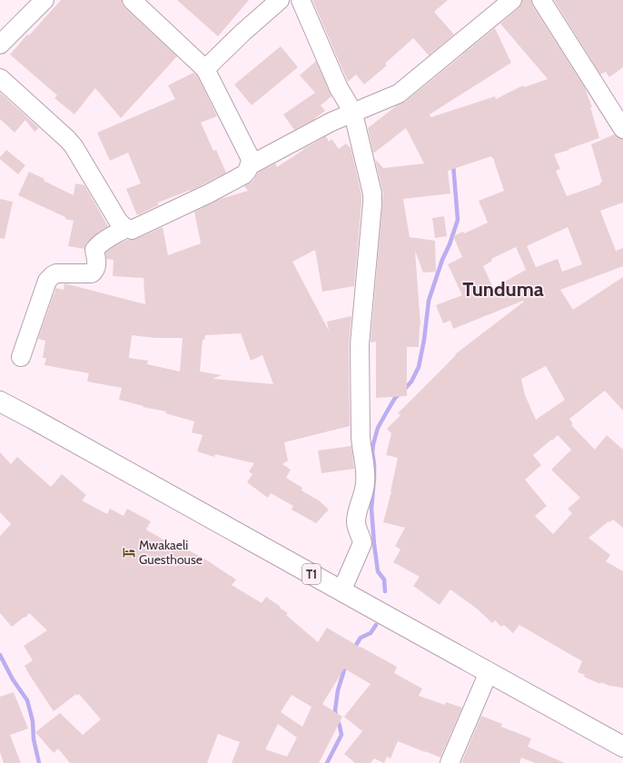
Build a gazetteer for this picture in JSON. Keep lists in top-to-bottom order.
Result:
{
  "streets": {
    "highway": ["T1"]
  },
  "districts": ["Tunduma"],
  "places": {
    "hotel": ["Mwakaeli Guesthouse"]
  }
}
